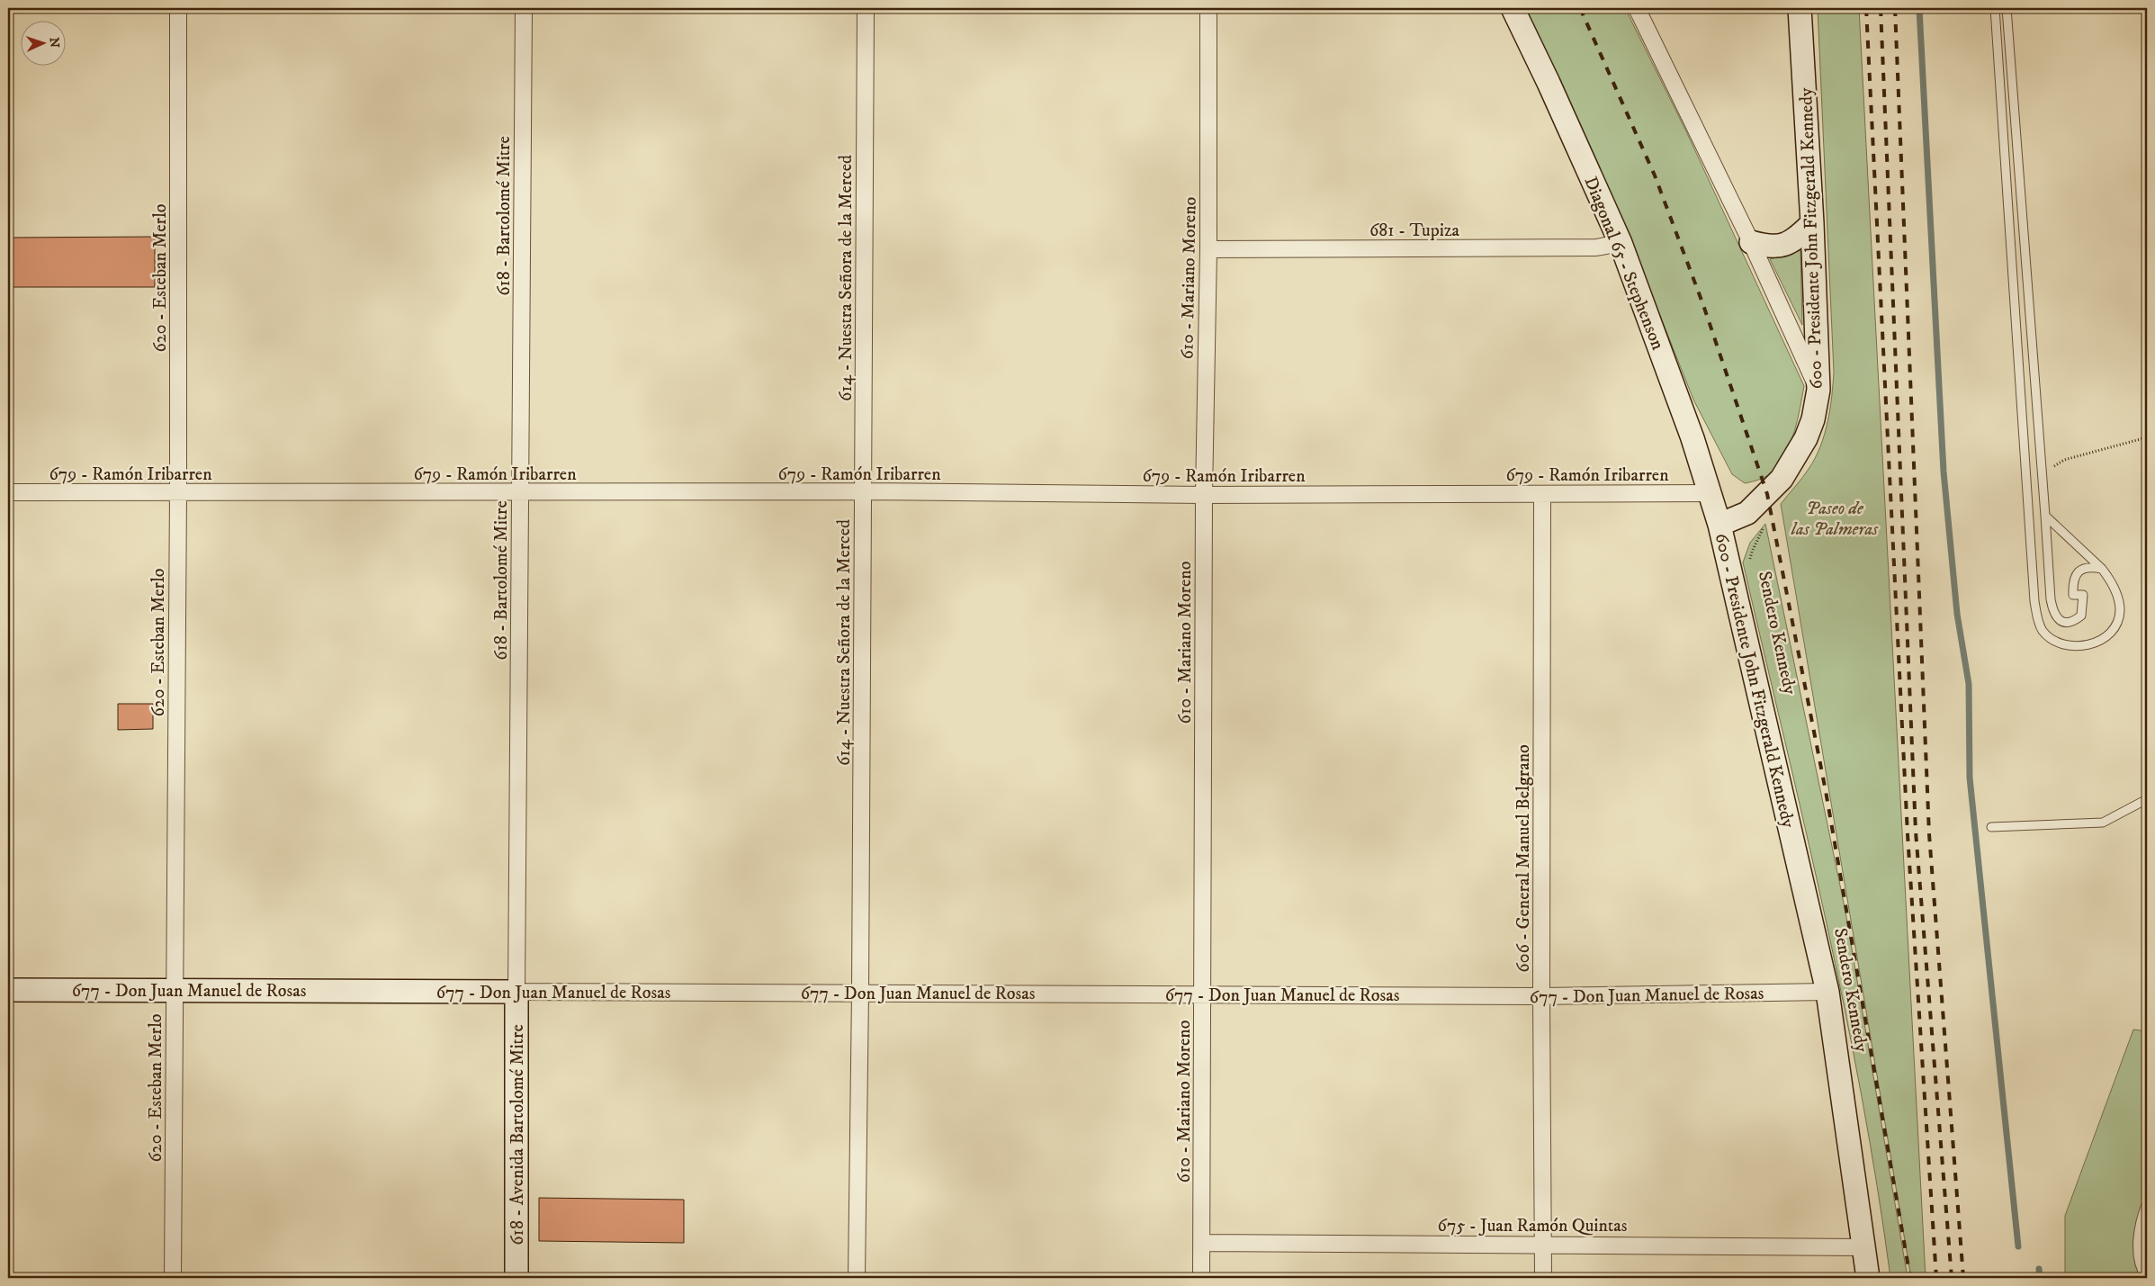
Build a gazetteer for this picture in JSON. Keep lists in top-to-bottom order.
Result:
{
  "streets": {
    "street": [
      "618 - Bartolomé Mitre",
      "681 - Tupiza",
      "600 - Presidente John Fitzgerald Kennedy",
      "Diagonal 65 - Stephenson",
      "620 - Esteban Merlo",
      "614 - Nuestra Señora de la Merced",
      "610 - Mariano Moreno",
      "679 - Ramón Iribarren",
      "606 - General Manuel Belgrano",
      "677 - Don Juan Manuel de Rosas",
      "618 - Avenida Bartolomé Mitre",
      "675 - Juan Ramón Quintas"
    ],
    "path": ["Sendero Kennedy"]
  },
  "crossings": [
    ["618 - Bartolomé Mitre", "679 - Ramón Iribarren"],
    ["618 - Bartolomé Mitre", "677 - Don Juan Manuel de Rosas"],
    ["618 - Bartolomé Mitre", "618 - Avenida Bartolomé Mitre"],
    ["681 - Tupiza", "Diagonal 65 - Stephenson"],
    ["681 - Tupiza", "610 - Mariano Moreno"],
    ["600 - Presidente John Fitzgerald Kennedy", "Diagonal 65 - Stephenson"],
    ["600 - Presidente John Fitzgerald Kennedy", "677 - Don Juan Manuel de Rosas"],
    ["600 - Presidente John Fitzgerald Kennedy", "675 - Juan Ramón Quintas"],
    ["Diagonal 65 - Stephenson", "679 - Ramón Iribarren"],
    ["620 - Esteban Merlo", "679 - Ramón Iribarren"],
    ["620 - Esteban Merlo", "677 - Don Juan Manuel de Rosas"],
    ["614 - Nuestra Señora de la Merced", "679 - Ramón Iribarren"],
    ["614 - Nuestra Señora de la Merced", "677 - Don Juan Manuel de Rosas"],
    ["610 - Mariano Moreno", "679 - Ramón Iribarren"],
    ["610 - Mariano Moreno", "677 - Don Juan Manuel de Rosas"],
    ["610 - Mariano Moreno", "675 - Juan Ramón Quintas"],
    ["679 - Ramón Iribarren", "606 - General Manuel Belgrano"],
    ["606 - General Manuel Belgrano", "677 - Don Juan Manuel de Rosas"],
    ["606 - General Manuel Belgrano", "675 - Juan Ramón Quintas"],
    ["677 - Don Juan Manuel de Rosas", "618 - Avenida Bartolomé Mitre"]
  ],
  "parks": ["Paseo de las Palmeras"],
  "north": "right"
}
